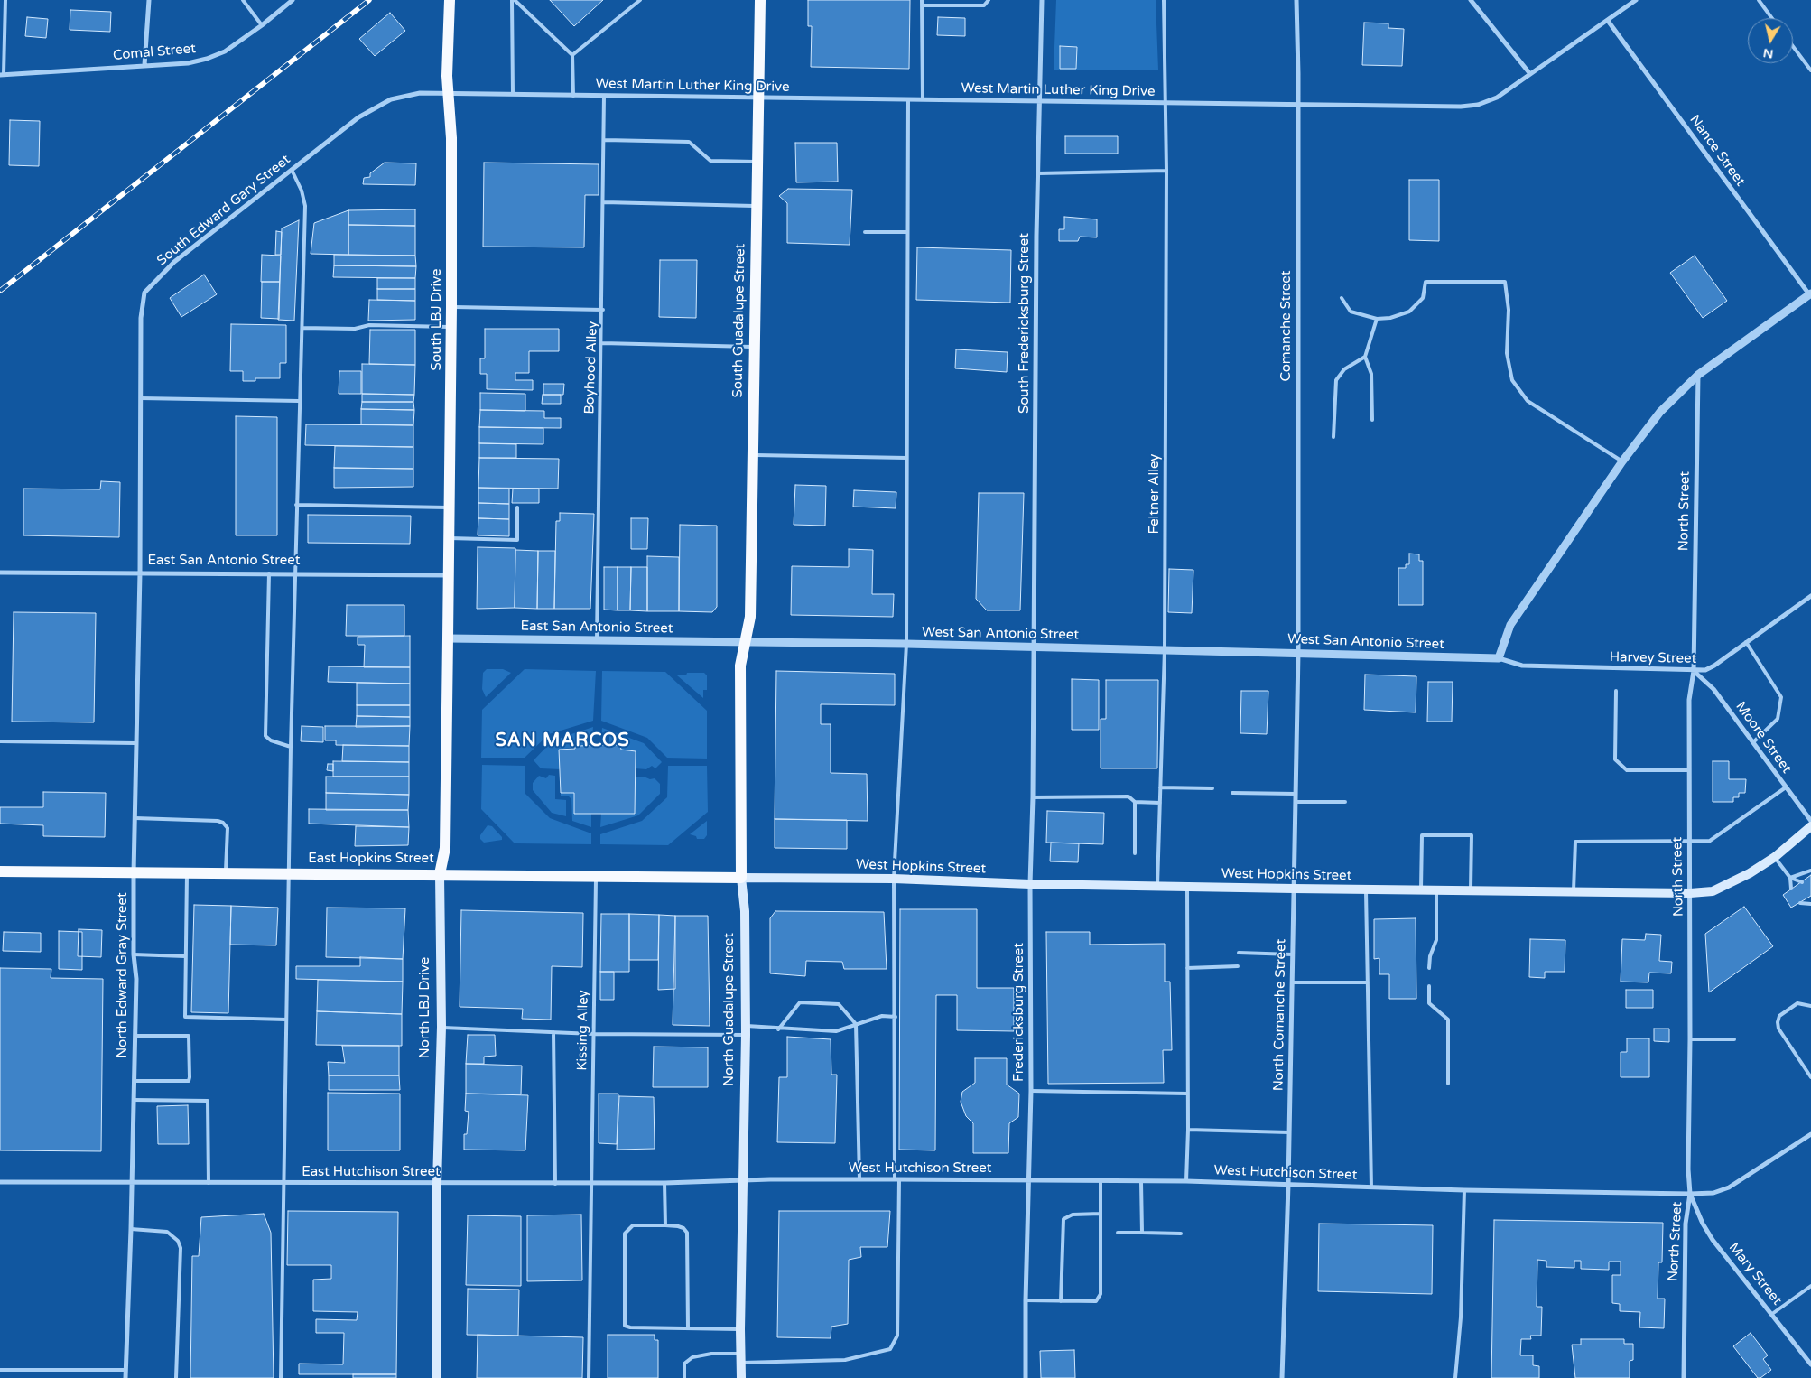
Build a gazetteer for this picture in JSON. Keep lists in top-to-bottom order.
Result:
{
  "streets": {
    "main road": [
      "South LBJ Drive",
      "South Guadalupe Street",
      "East Hopkins Street",
      "West Hopkins Street",
      "North LBJ Drive",
      "North Guadalupe Street"
    ],
    "street": [
      "Comal Street",
      "West Martin Luther King Drive",
      "Nance Street",
      "South Edward Gary Street",
      "South Fredericksburg Street",
      "Comanche Street",
      "North Street",
      "East San Antonio Street",
      "West San Antonio Street",
      "Harvey Street",
      "Moore Street",
      "North Edward Gray Street",
      "Fredericksburg Street",
      "North Comanche Street",
      "West Hutchison Street",
      "East Hutchison Street",
      "Mary Street"
    ],
    "lane": ["Boyhood Alley", "Feltner Alley", "Kissing Alley"]
  },
  "crossings": [
    ["West Martin Luther King Drive", "Nance Street"],
    ["West Martin Luther King Drive", "South Edward Gary Street"],
    ["West Martin Luther King Drive", "South LBJ Drive"],
    ["West Martin Luther King Drive", "South Guadalupe Street"],
    ["West Martin Luther King Drive", "South Fredericksburg Street"],
    ["West Martin Luther King Drive", "Comanche Street"],
    ["West Martin Luther King Drive", "Boyhood Alley"],
    ["West Martin Luther King Drive", "Feltner Alley"],
    ["South Edward Gary Street", "South LBJ Drive"],
    ["South Edward Gary Street", "East San Antonio Street"],
    ["South Edward Gary Street", "North Edward Gray Street"],
    ["South LBJ Drive", "East San Antonio Street"],
    ["South LBJ Drive", "North LBJ Drive"],
    ["South Guadalupe Street", "East San Antonio Street"],
    ["South Guadalupe Street", "West San Antonio Street"],
    ["South Guadalupe Street", "North Guadalupe Street"],
    ["South Fredericksburg Street", "West San Antonio Street"],
    ["South Fredericksburg Street", "Fredericksburg Street"],
    ["Comanche Street", "West San Antonio Street"],
    ["Comanche Street", "North Comanche Street"],
    ["Boyhood Alley", "East San Antonio Street"],
    ["Feltner Alley", "West San Antonio Street"],
    ["Feltner Alley", "West Hopkins Street"],
    ["North Street", "Harvey Street"],
    ["North Street", "Moore Street"],
    ["North Street", "West Hopkins Street"],
    ["North Street", "West Hutchison Street"],
    ["North Street", "Mary Street"],
    ["East San Antonio Street", "West San Antonio Street"],
    ["East San Antonio Street", "North Edward Gray Street"],
    ["East San Antonio Street", "North LBJ Drive"],
    ["East San Antonio Street", "North Guadalupe Street"],
    ["West San Antonio Street", "Harvey Street"],
    ["West San Antonio Street", "North Guadalupe Street"],
    ["West San Antonio Street", "Fredericksburg Street"],
    ["West San Antonio Street", "North Comanche Street"],
    ["Harvey Street", "Moore Street"],
    ["East Hopkins Street", "West Hopkins Street"],
    ["East Hopkins Street", "North Edward Gray Street"],
    ["East Hopkins Street", "North LBJ Drive"],
    ["East Hopkins Street", "North Guadalupe Street"],
    ["East Hopkins Street", "Kissing Alley"],
    ["West Hopkins Street", "North Guadalupe Street"],
    ["West Hopkins Street", "Fredericksburg Street"],
    ["West Hopkins Street", "North Comanche Street"],
    ["North Edward Gray Street", "East Hutchison Street"],
    ["North LBJ Drive", "East Hutchison Street"],
    ["North Guadalupe Street", "West Hutchison Street"],
    ["North Guadalupe Street", "East Hutchison Street"],
    ["Fredericksburg Street", "West Hutchison Street"],
    ["North Comanche Street", "West Hutchison Street"],
    ["Kissing Alley", "East Hutchison Street"],
    ["West Hutchison Street", "East Hutchison Street"],
    ["West Hutchison Street", "Mary Street"]
  ],
  "districts": ["SAN MARCOS"],
  "north": "bottom"
}
